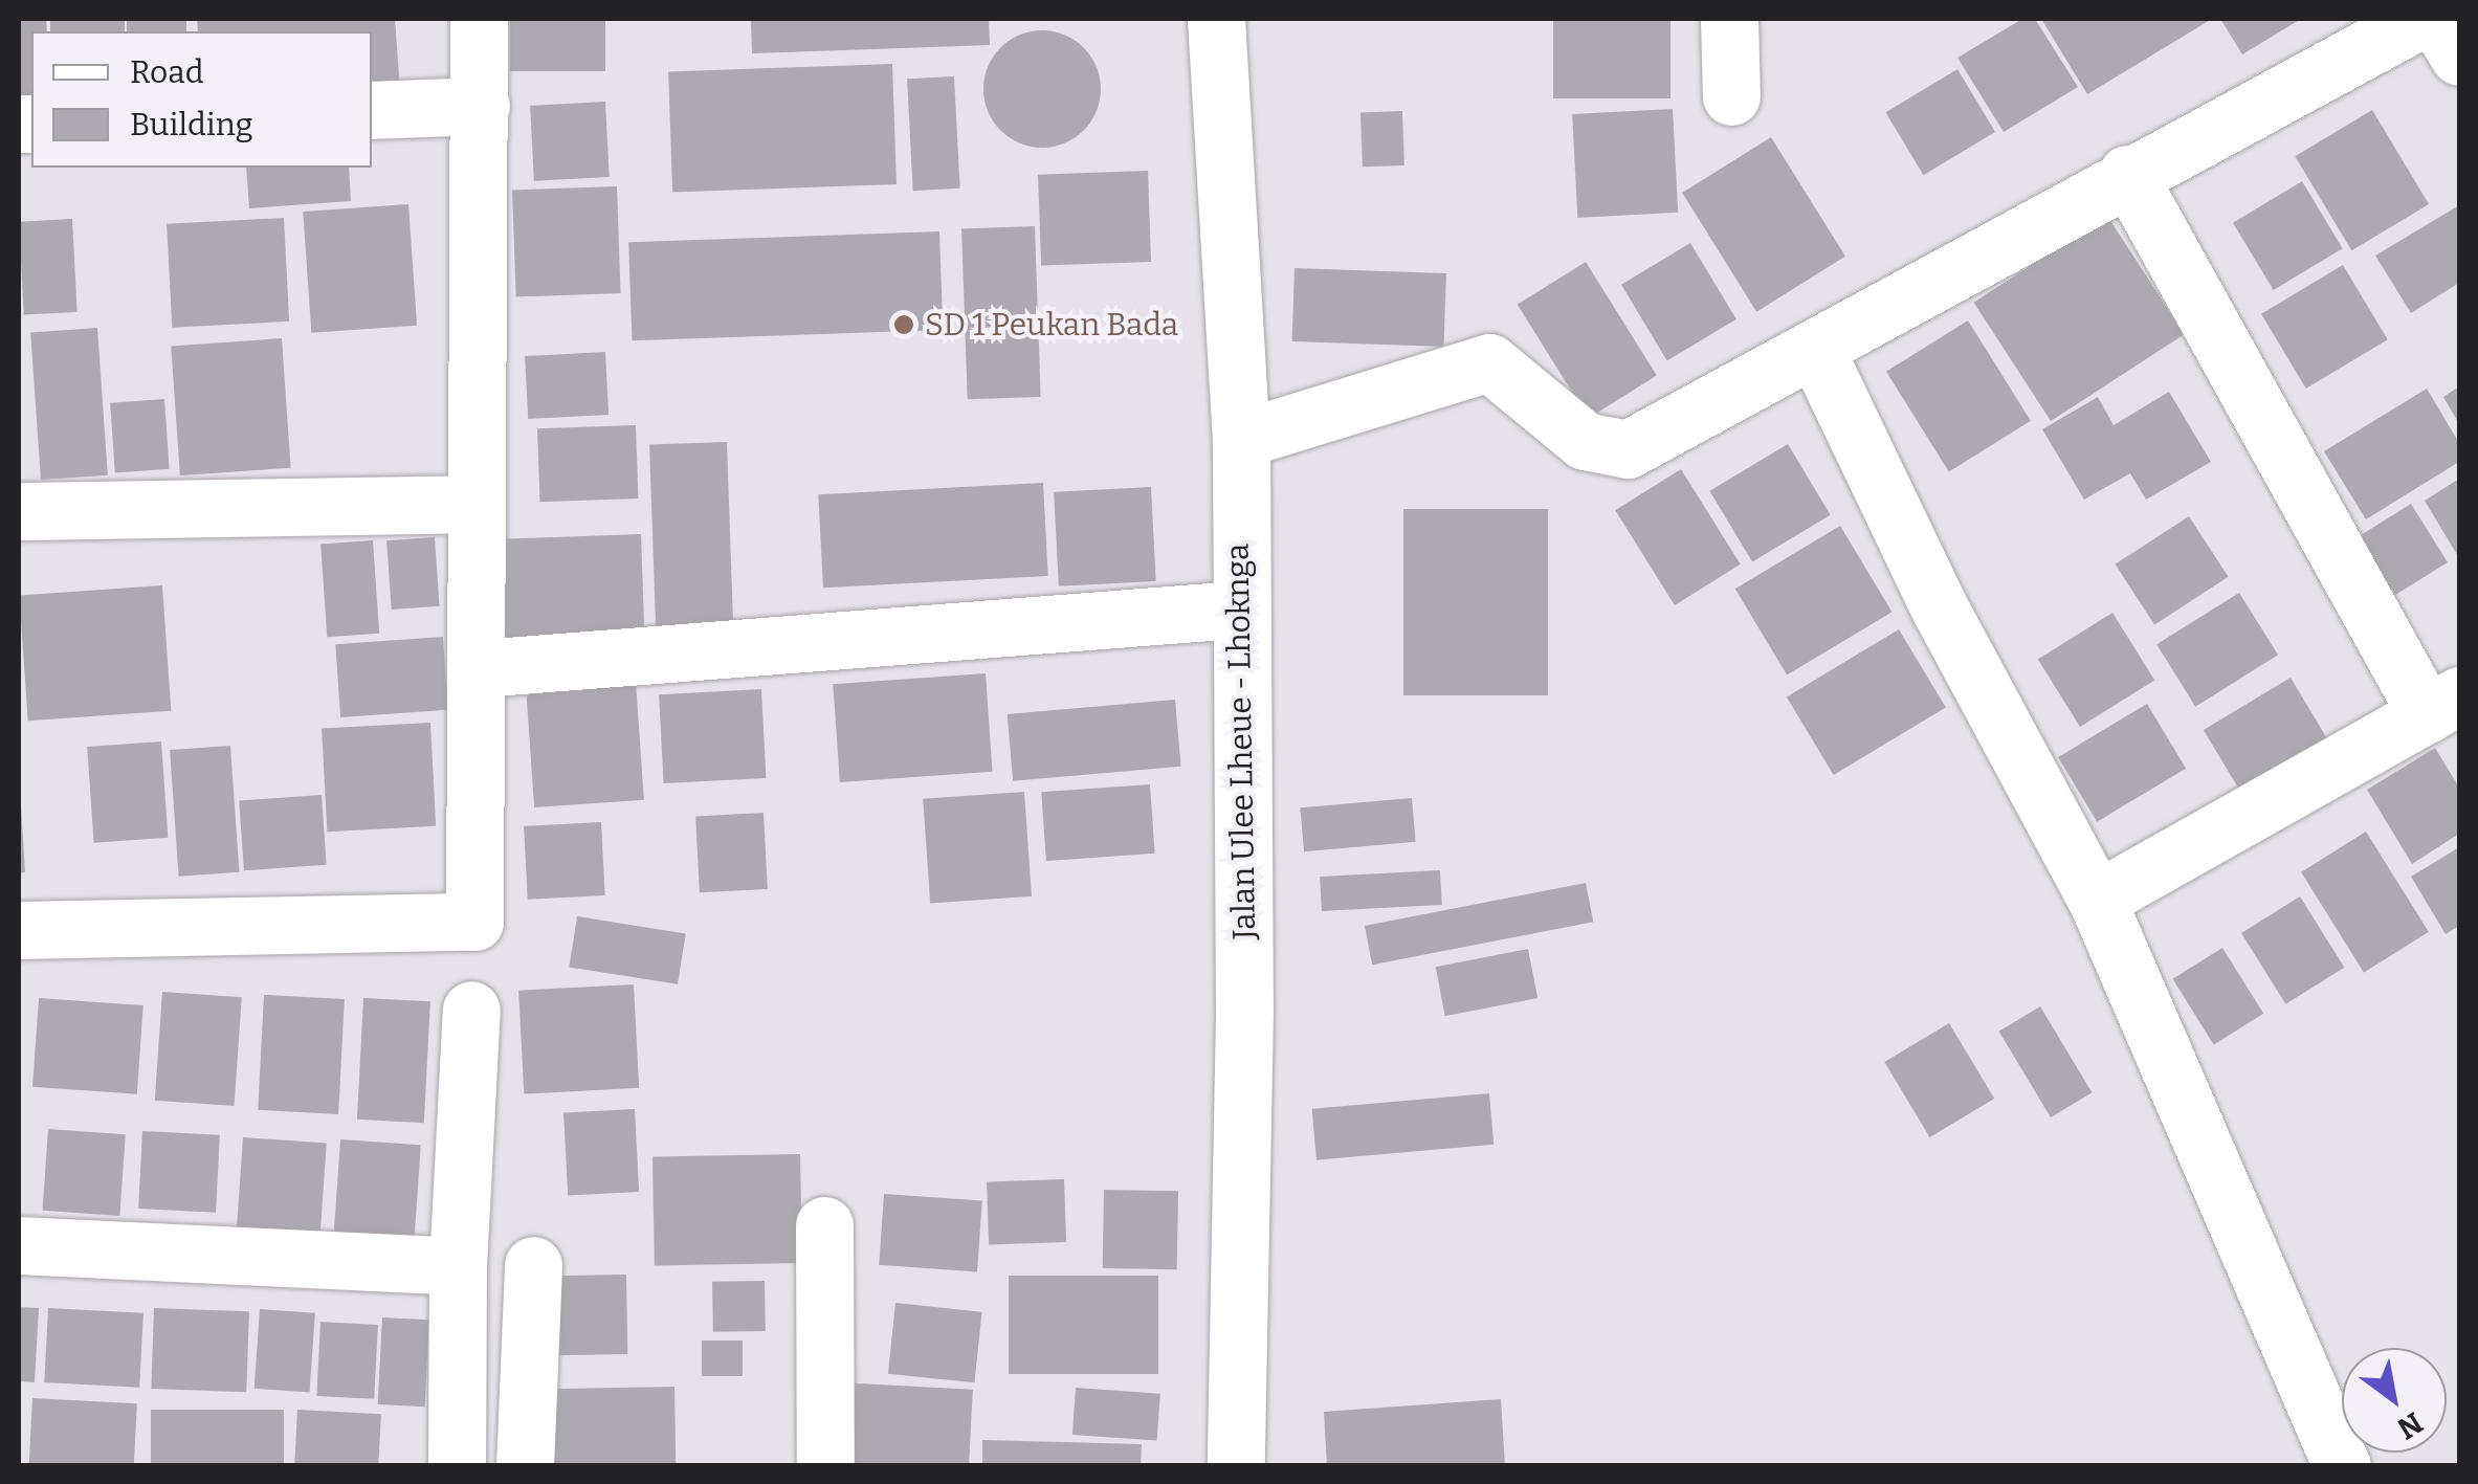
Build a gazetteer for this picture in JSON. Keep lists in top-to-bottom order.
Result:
{
  "streets": {
    "main road": ["Jalan Ulee Lheue - Lhoknga"]
  },
  "places": ["SD 1 Peukan Bada"],
  "legend": ["Road", "Building"],
  "north": "bottom right"
}
